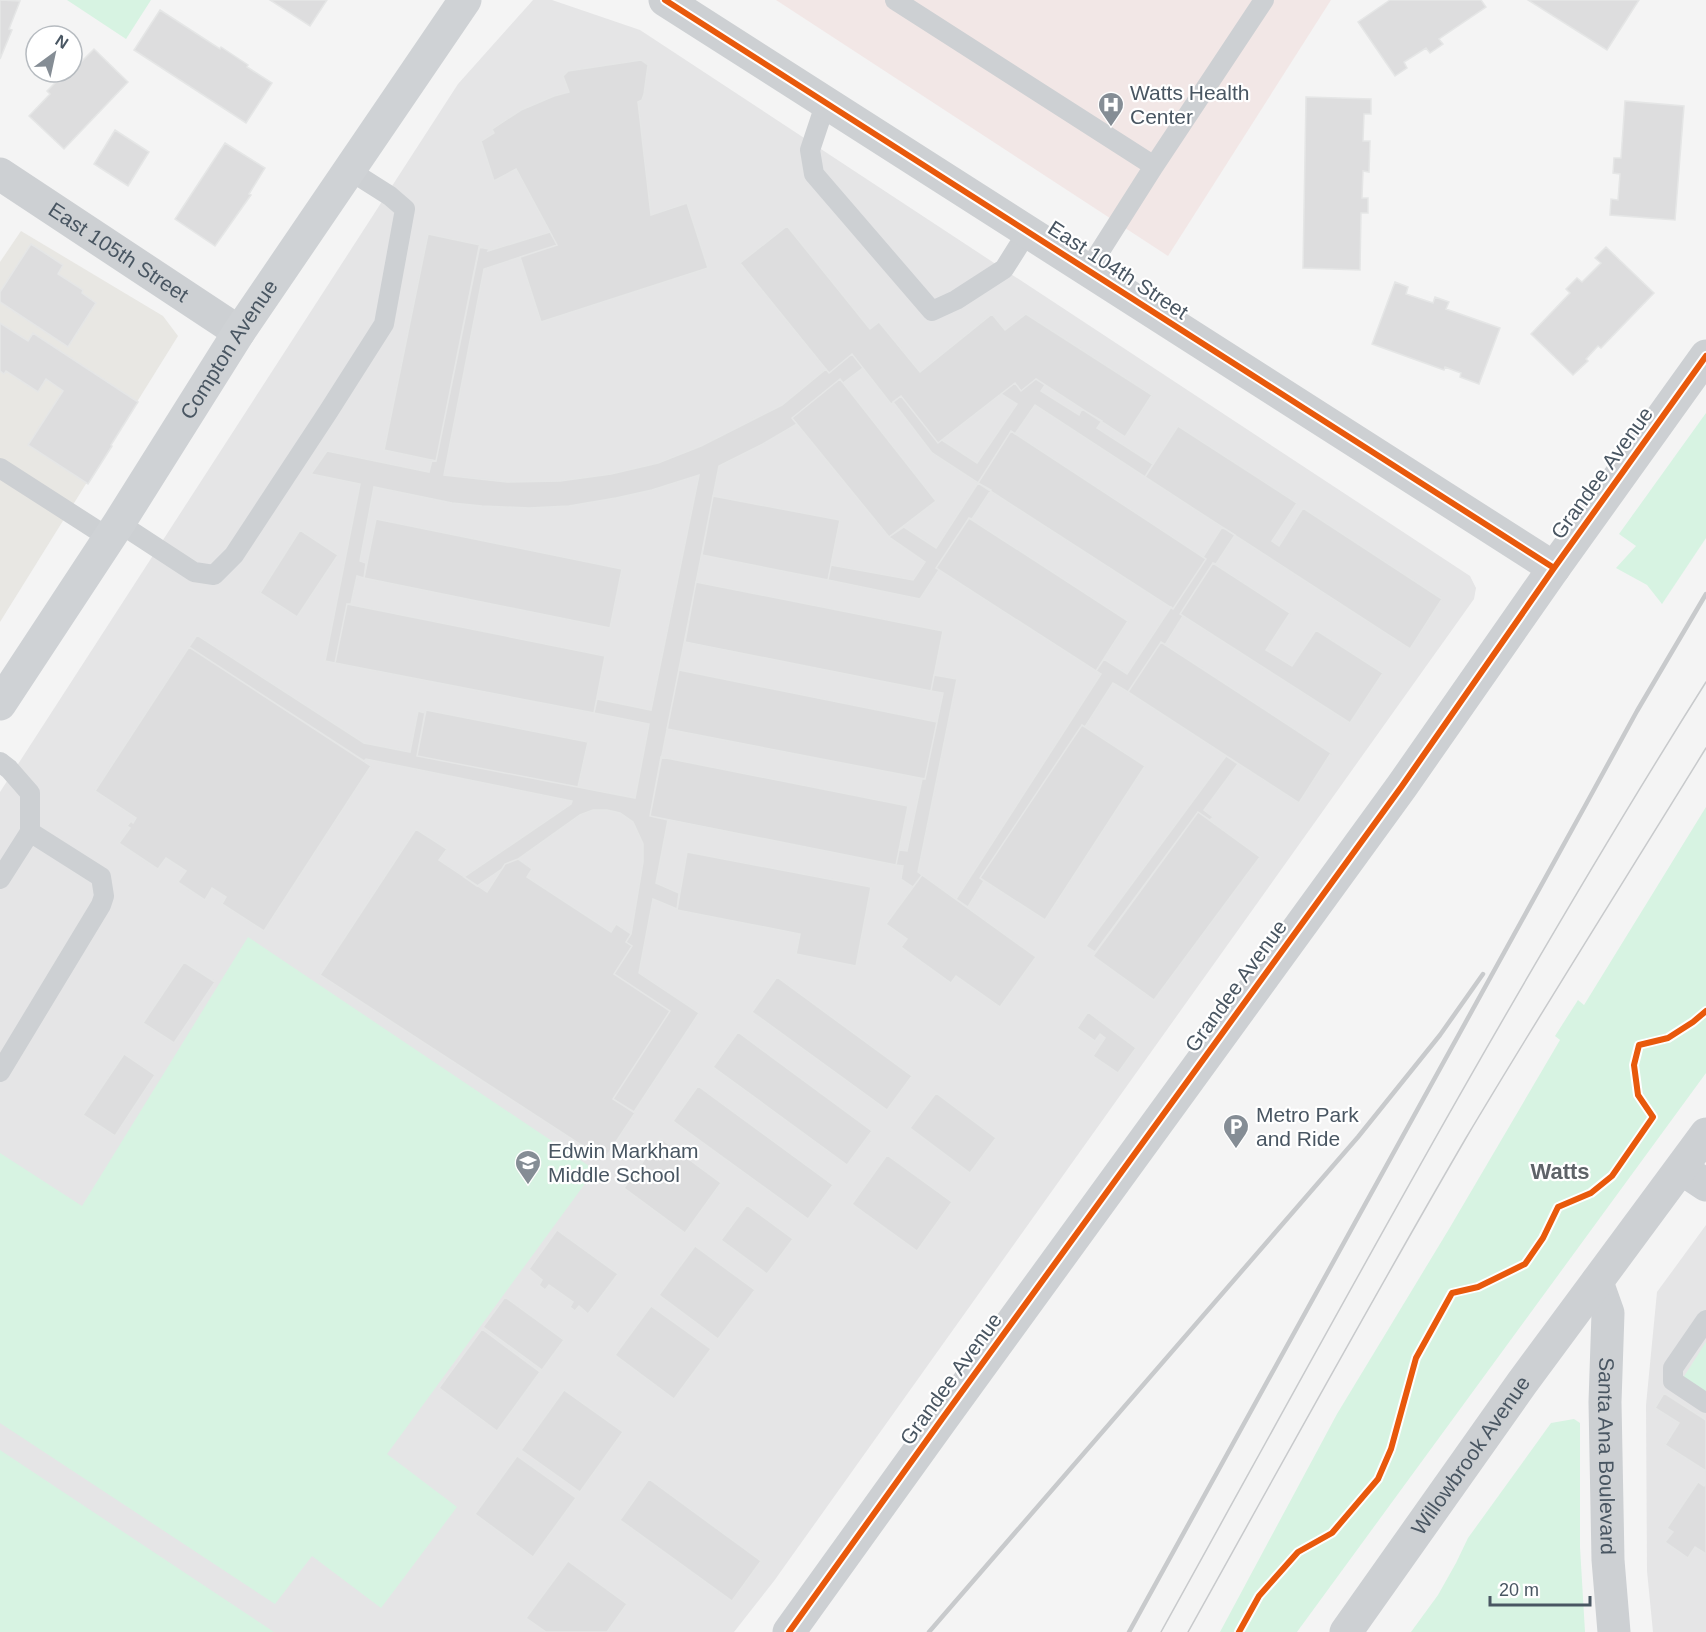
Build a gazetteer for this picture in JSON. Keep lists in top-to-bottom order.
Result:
{
  "streets": {
    "main road": ["Compton Avenue"],
    "street": [
      "East 105th Street",
      "East 104th Street",
      "Grandee Avenue",
      "Santa Ana Boulevard",
      "Willowbrook Avenue"
    ]
  },
  "crossings": [
    ["East 105th Street", "Compton Avenue"],
    ["East 104th Street", "Grandee Avenue"],
    ["Santa Ana Boulevard", "Willowbrook Avenue"]
  ],
  "districts": ["Watts"],
  "places": {
    "hospital": ["Watts Health Center"],
    "parking": ["Metro Park and Ride"],
    "school or university": ["Edwin Markham Middle School"]
  },
  "scale_bar": "20 m",
  "north": "top right"
}
